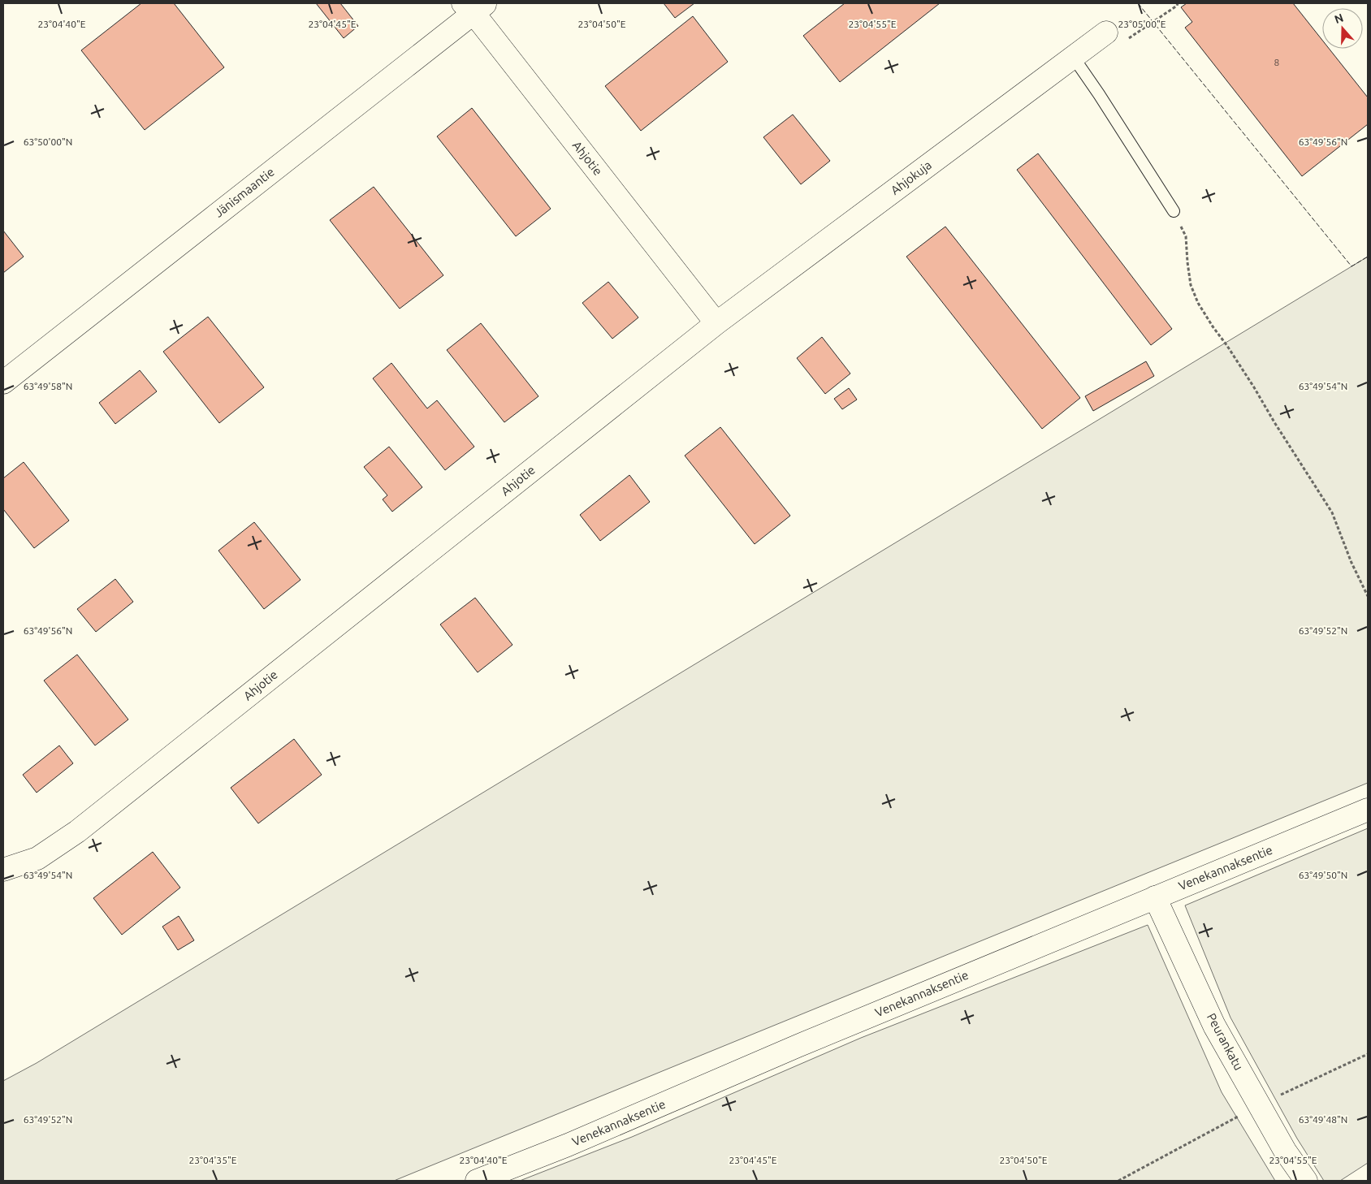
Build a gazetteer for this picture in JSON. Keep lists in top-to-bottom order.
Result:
{
  "streets": {
    "street": [
      "Ahjotie",
      "Ahjokuja",
      "Jänismaantie",
      "Venekannaksentie",
      "Peurankatu"
    ]
  },
  "crossings": [
    ["Ahjotie", "Ahjokuja"],
    ["Ahjotie", "Jänismaantie"],
    ["Venekannaksentie", "Peurankatu"]
  ],
  "house_numbers": ["8"],
  "north": "top",
  "coordinates": [
    "23°04'40\"E",
    "23°04'45\"E",
    "23°04'50\"E",
    "23°04'55\"E",
    "23°05'00\"E",
    "63°50'00\"N",
    "63°49'56\"N",
    "63°49'58\"N",
    "63°49'54\"N",
    "63°49'52\"N",
    "63°49'50\"N",
    "63°49'48\"N",
    "23°04'35\"E"
  ]
}
